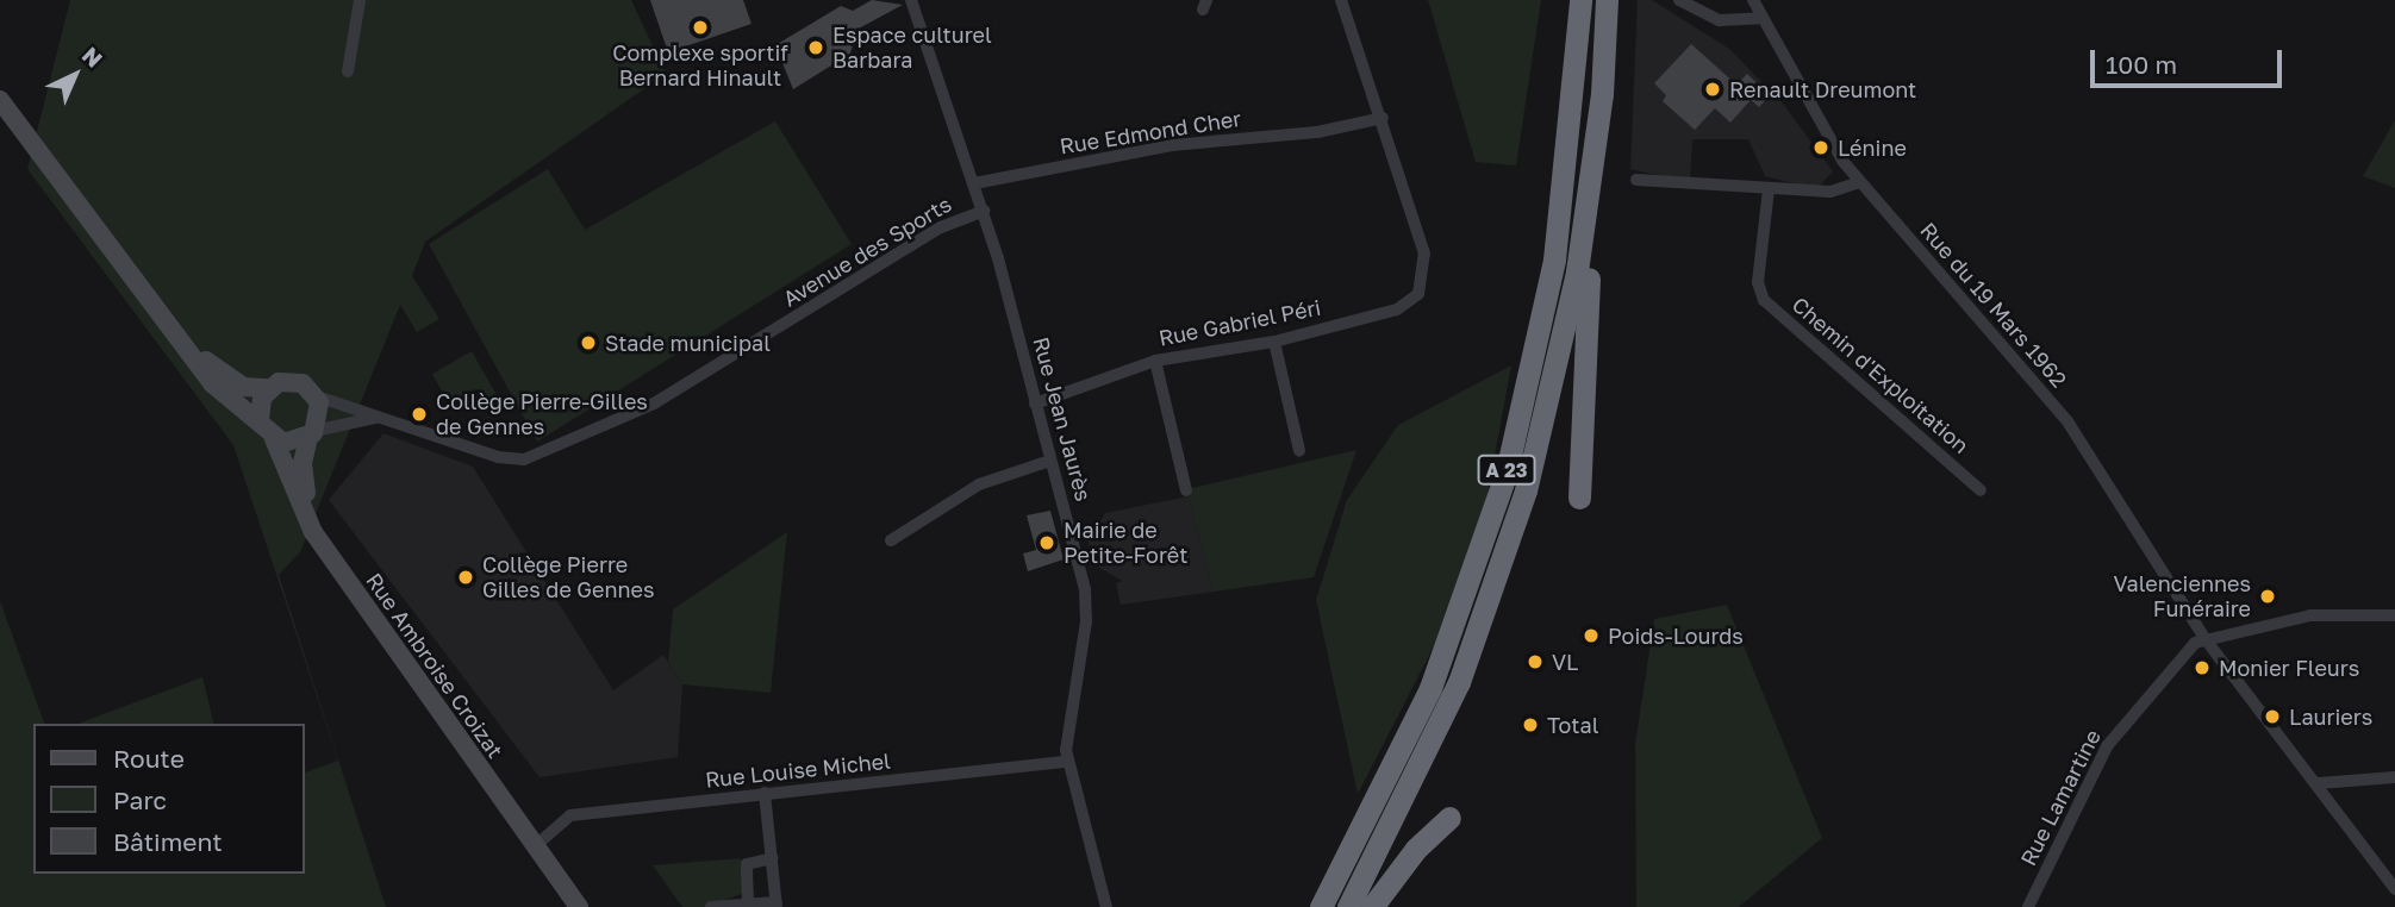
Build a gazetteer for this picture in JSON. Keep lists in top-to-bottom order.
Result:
{
  "streets": {
    "highway": ["A 23"],
    "main road": ["Rue Ambroise Croizat"],
    "street": [
      "Rue Edmond Cher",
      "Avenue des Sports",
      "Rue du 19 Mars 1962",
      "Rue Gabriel Péri",
      "Chemin d'Exploitation",
      "Rue Jean Jaurès",
      "Rue Louise Michel",
      "Rue Lamartine"
    ]
  },
  "crossings": [
    ["Rue Edmond Cher", "Rue Gabriel Péri"],
    ["Rue Edmond Cher", "Rue Jean Jaurès"],
    ["Avenue des Sports", "Rue Jean Jaurès"],
    ["Avenue des Sports", "Rue Ambroise Croizat"],
    ["Rue du 19 Mars 1962", "Rue Lamartine"],
    ["Rue Gabriel Péri", "Rue Jean Jaurès"],
    ["Rue Jean Jaurès", "Rue Louise Michel"],
    ["Rue Ambroise Croizat", "Rue Louise Michel"]
  ],
  "places": [
    "Complexe sportif Bernard Hinault",
    "Espace culturel Barbara",
    "Renault Dreumont",
    "Lénine",
    "Stade municipal",
    "Collège Pierre-Gilles de Gennes",
    "Mairie de Petite-Forêt",
    "Collège Pierre Gilles de Gennes",
    "Valenciennes Funéraire",
    "Poids-Lourds",
    "VL",
    "Monier Fleurs",
    "Lauriers",
    "Total"
  ],
  "legend": ["Route", "Parc", "Bâtiment"],
  "scale_bar": "100 m",
  "north": "top right"
}
